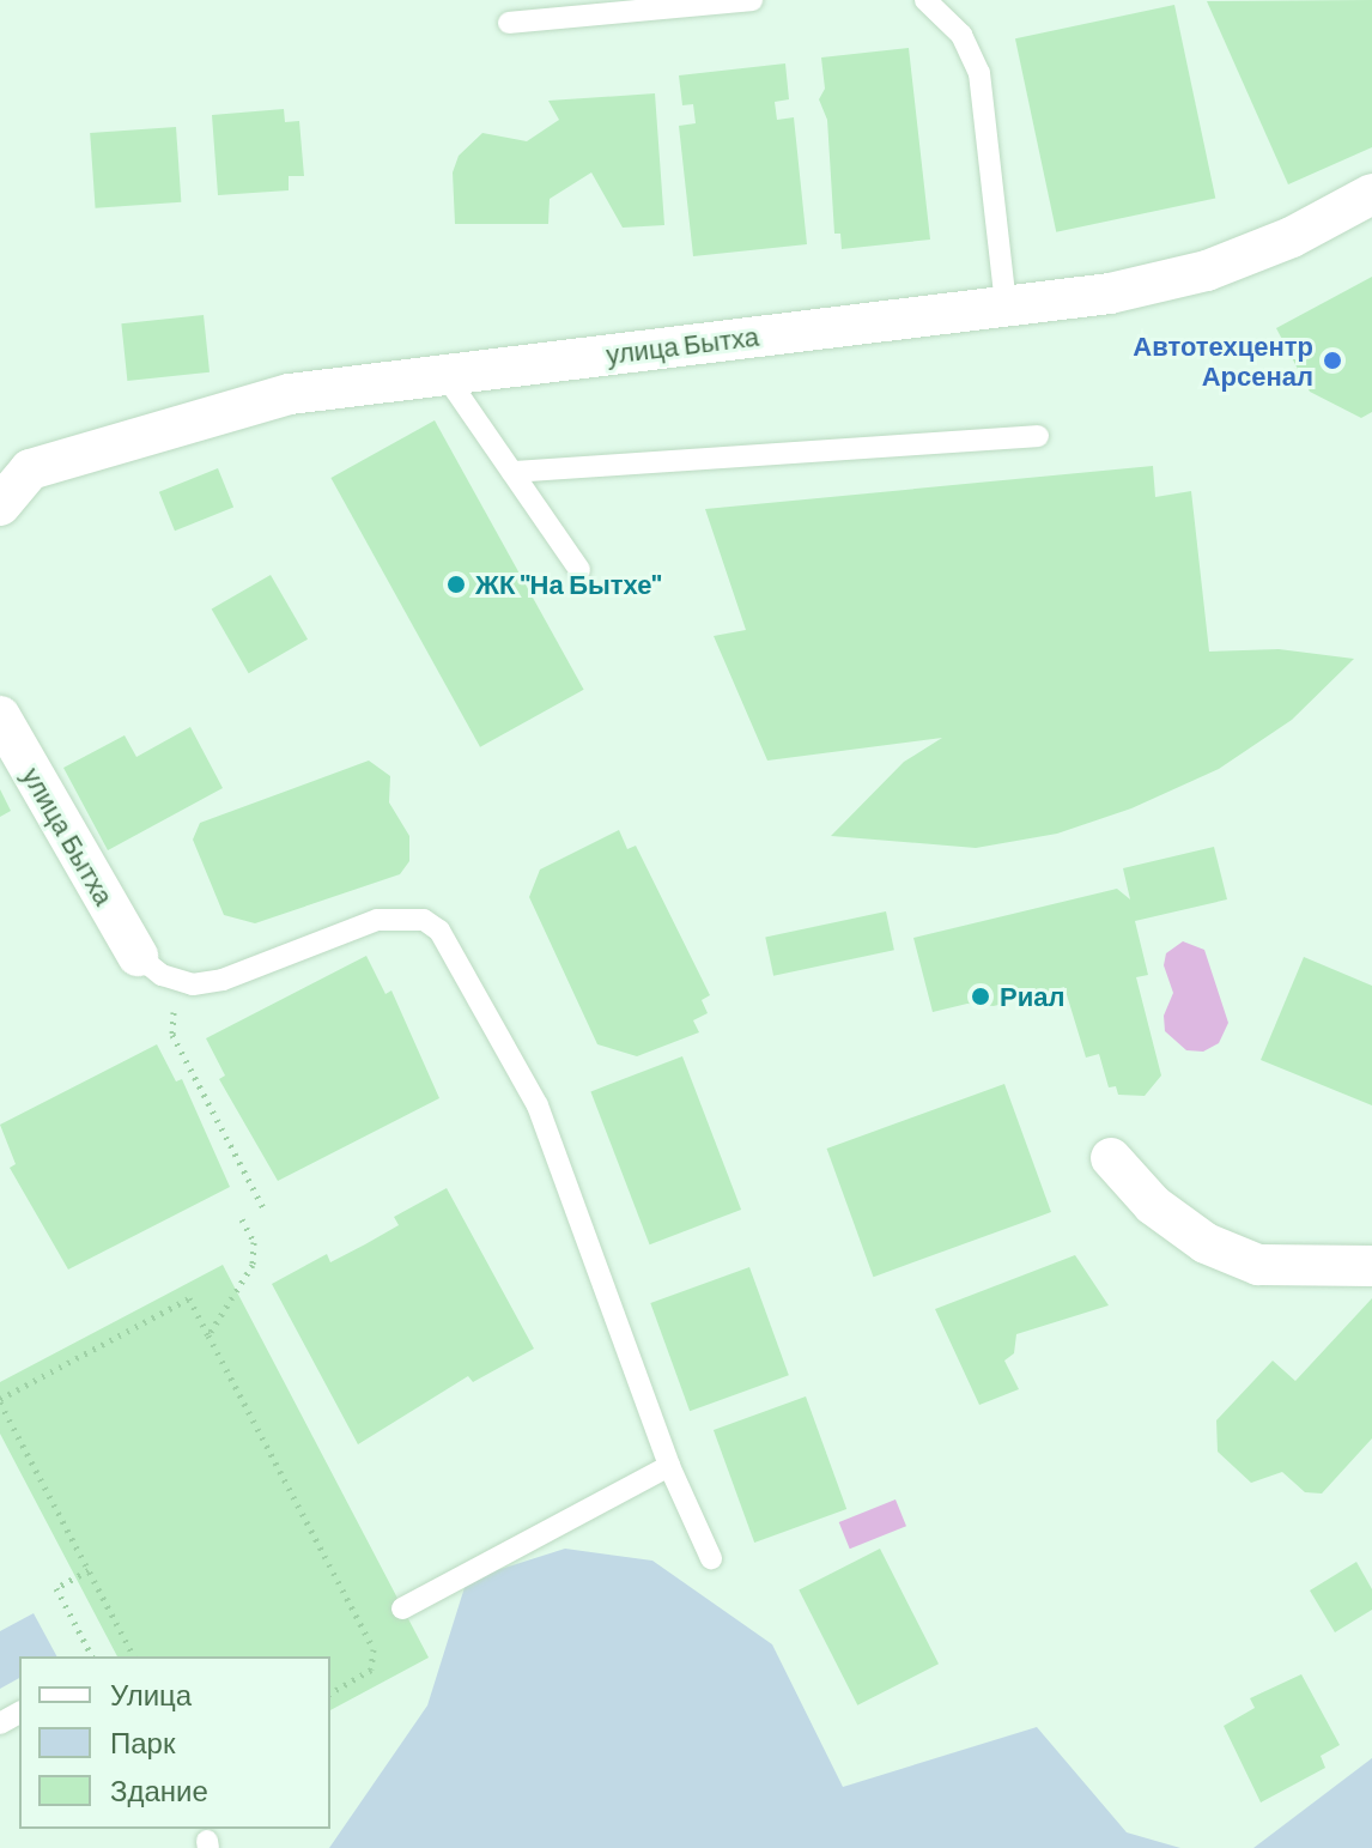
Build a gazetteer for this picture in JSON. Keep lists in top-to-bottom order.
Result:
{
  "streets": {
    "street": ["улица Бытха"]
  },
  "places": ["Автотехцентр Арсенал", "ЖК \"На Бытхе\"", "Риал"],
  "legend": ["Улица", "Парк", "Здание"]
}
